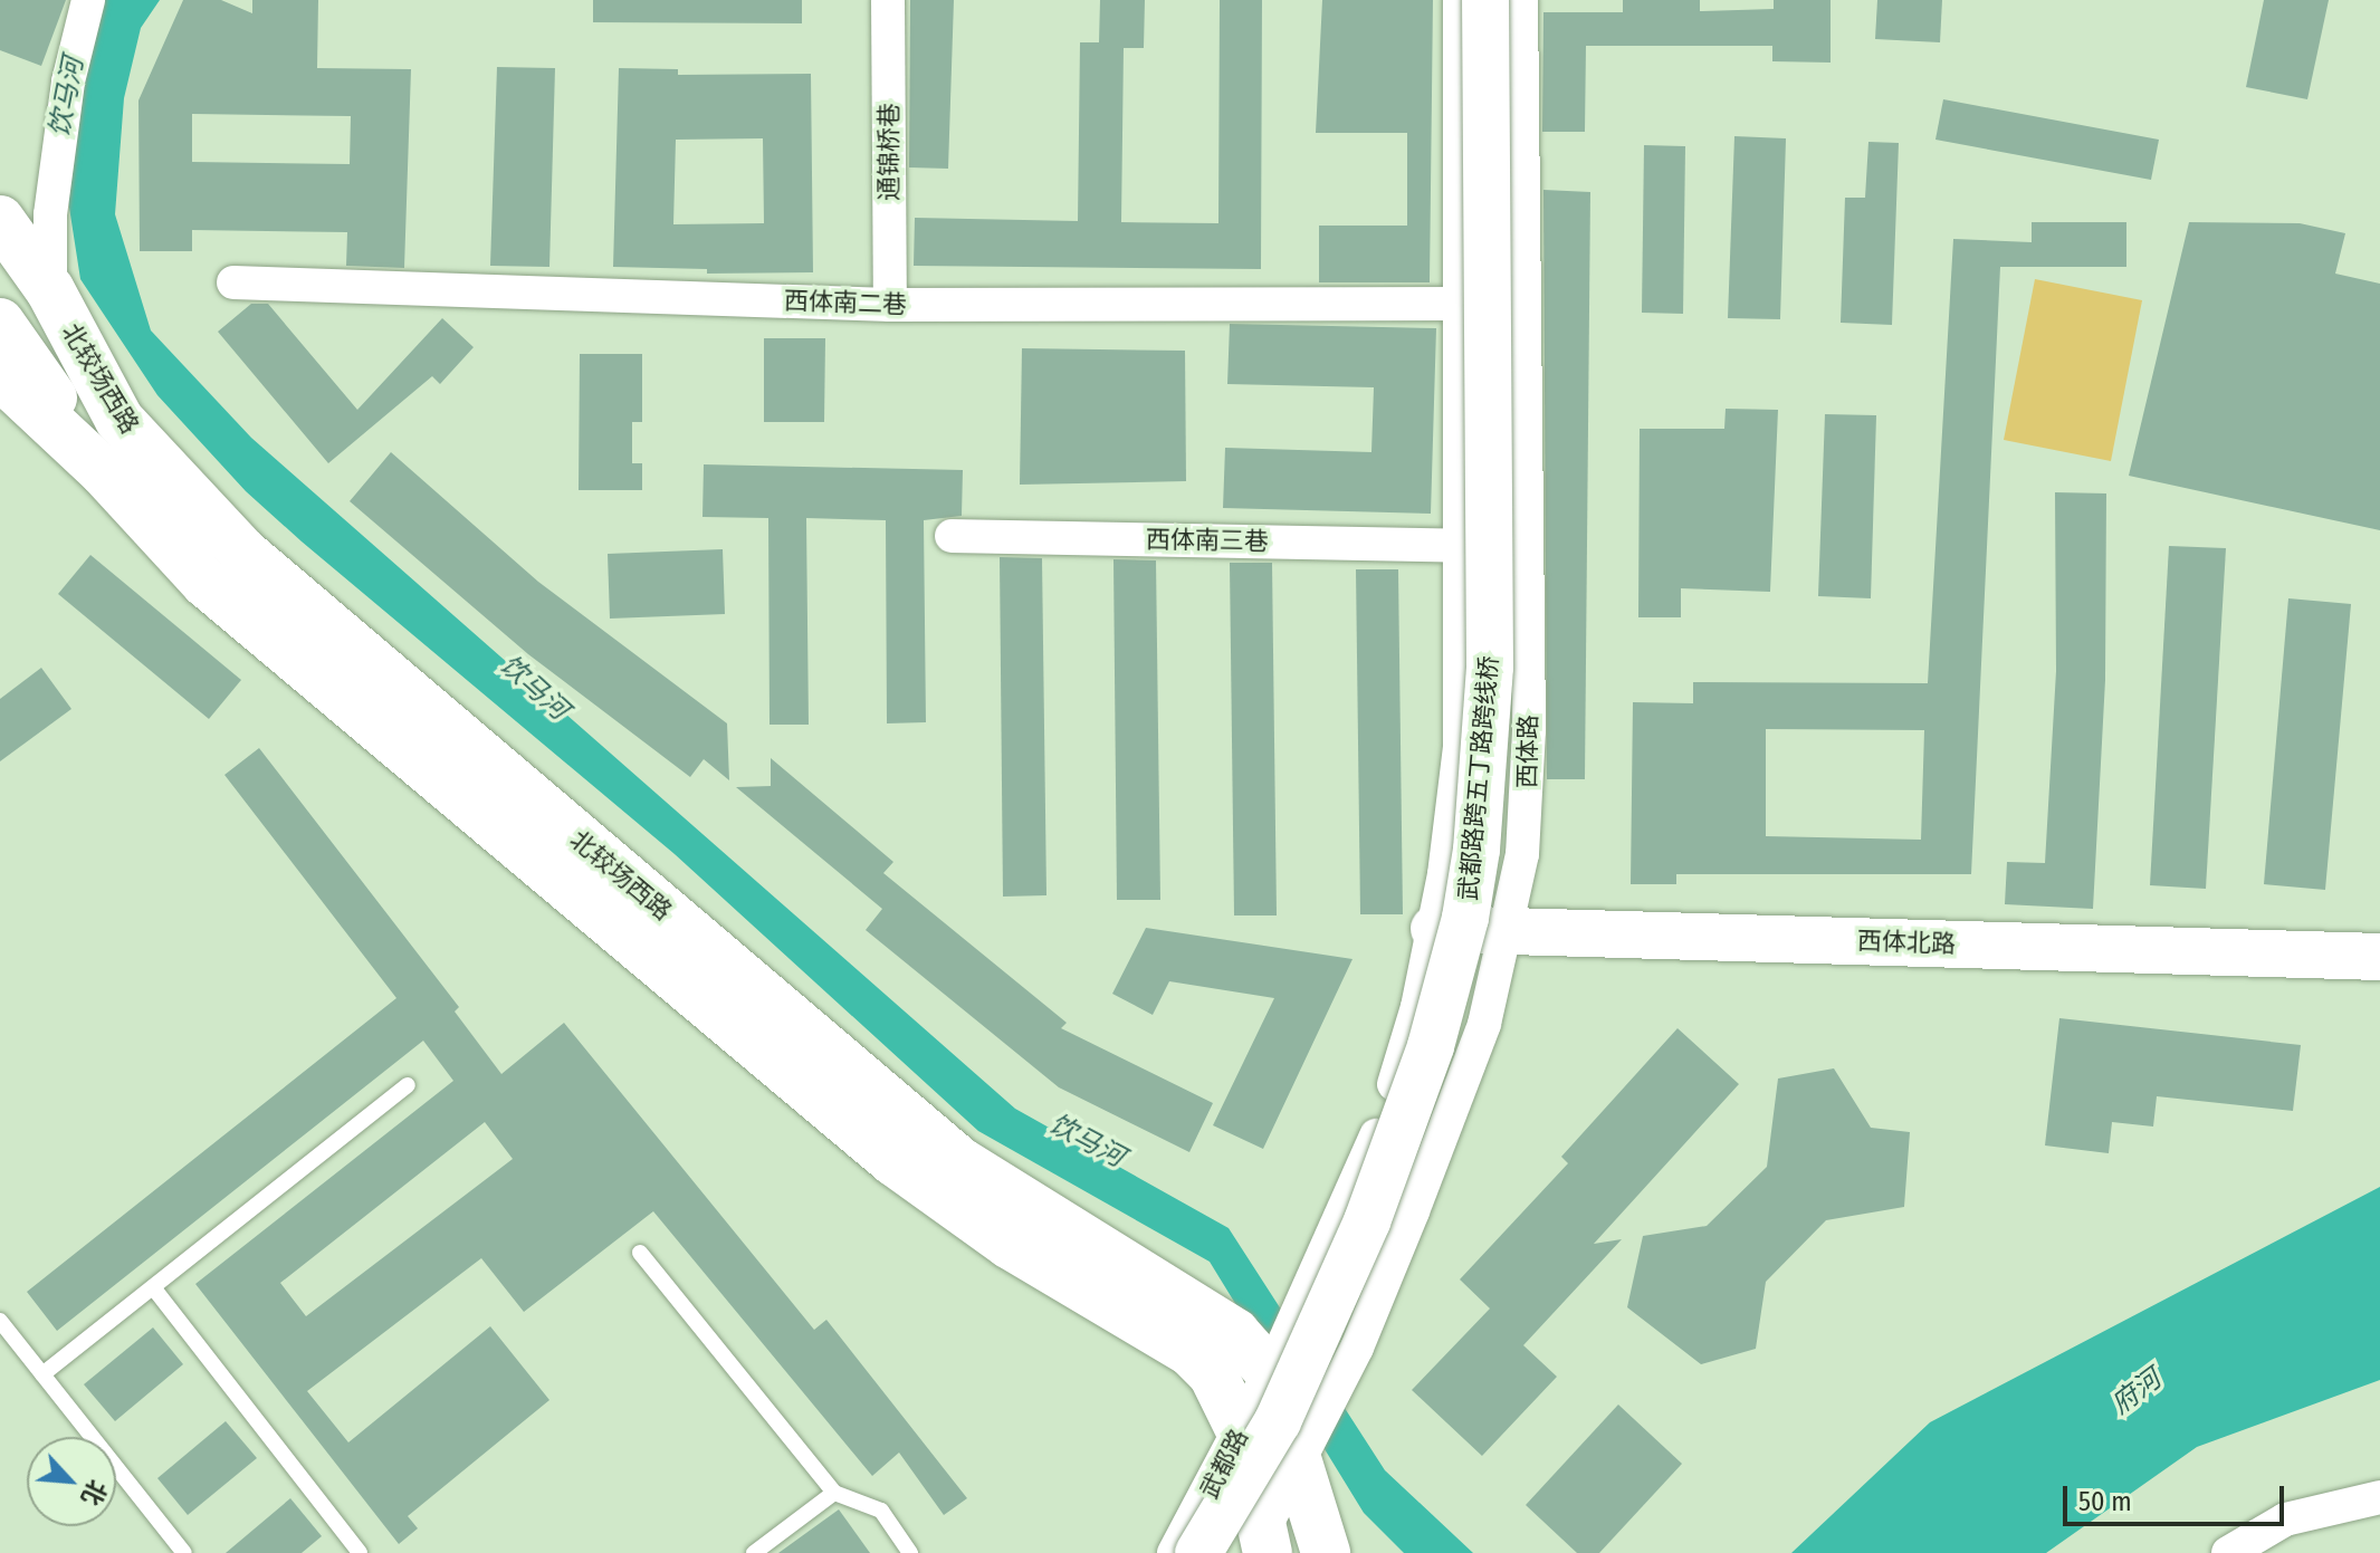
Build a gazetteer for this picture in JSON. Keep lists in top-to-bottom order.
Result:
{
  "streets": {
    "main road": ["北较场西路"],
    "street": [
      "通锦桥巷",
      "西体南二巷",
      "西体南三巷",
      "西体路",
      "武都路跨五丁路跨线桥",
      "西体北路",
      "武都路"
    ]
  },
  "crossings": [
    ["通锦桥巷", "西体南二巷"],
    ["北较场西路", "西体路"],
    ["北较场西路", "武都路"],
    ["西体路", "西体北路"]
  ],
  "water": ["饮马河", "府河"],
  "scale_bar": "50 m",
  "north": "bottom right"
}
